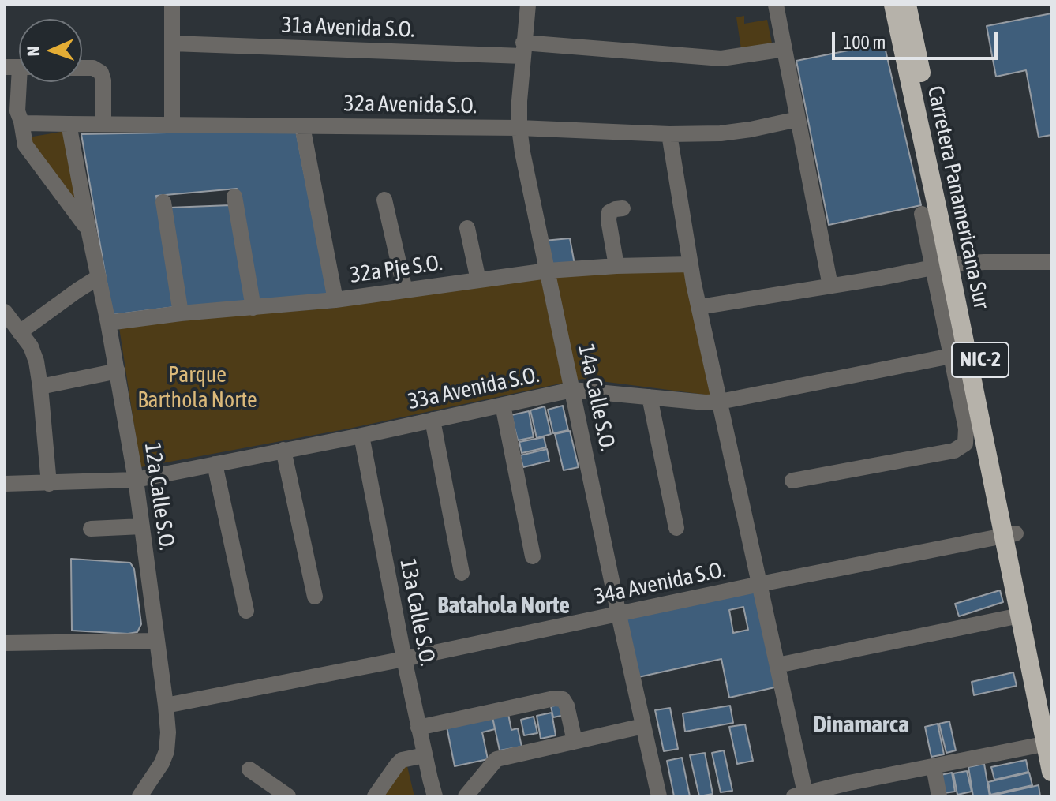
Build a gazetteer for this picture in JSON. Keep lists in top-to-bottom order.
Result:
{
  "streets": {
    "highway": ["Carretera Panamericana Sur", "NIC-2"],
    "street": [
      "31a Avenida S.O.",
      "32a Avenida S.O.",
      "32a Pje S.O.",
      "33a Avenida S.O.",
      "14a Calle S.O.",
      "12a Calle S.O.",
      "34a Avenida S.O.",
      "13a Calle S.O."
    ]
  },
  "crossings": [
    ["31a Avenida S.O.", "14a Calle S.O."],
    ["32a Avenida S.O.", "14a Calle S.O."],
    ["32a Avenida S.O.", "12a Calle S.O."],
    ["Carretera Panamericana Sur", "34a Avenida S.O."],
    ["32a Pje S.O.", "14a Calle S.O."],
    ["32a Pje S.O.", "12a Calle S.O."],
    ["33a Avenida S.O.", "14a Calle S.O."],
    ["33a Avenida S.O.", "12a Calle S.O."],
    ["33a Avenida S.O.", "13a Calle S.O."],
    ["14a Calle S.O.", "34a Avenida S.O."],
    ["12a Calle S.O.", "34a Avenida S.O."],
    ["34a Avenida S.O.", "13a Calle S.O."]
  ],
  "districts": ["Batahola Norte", "Dinamarca"],
  "parks": ["Parque Barthola Norte"],
  "scale_bar": "100 m",
  "north": "left"
}
